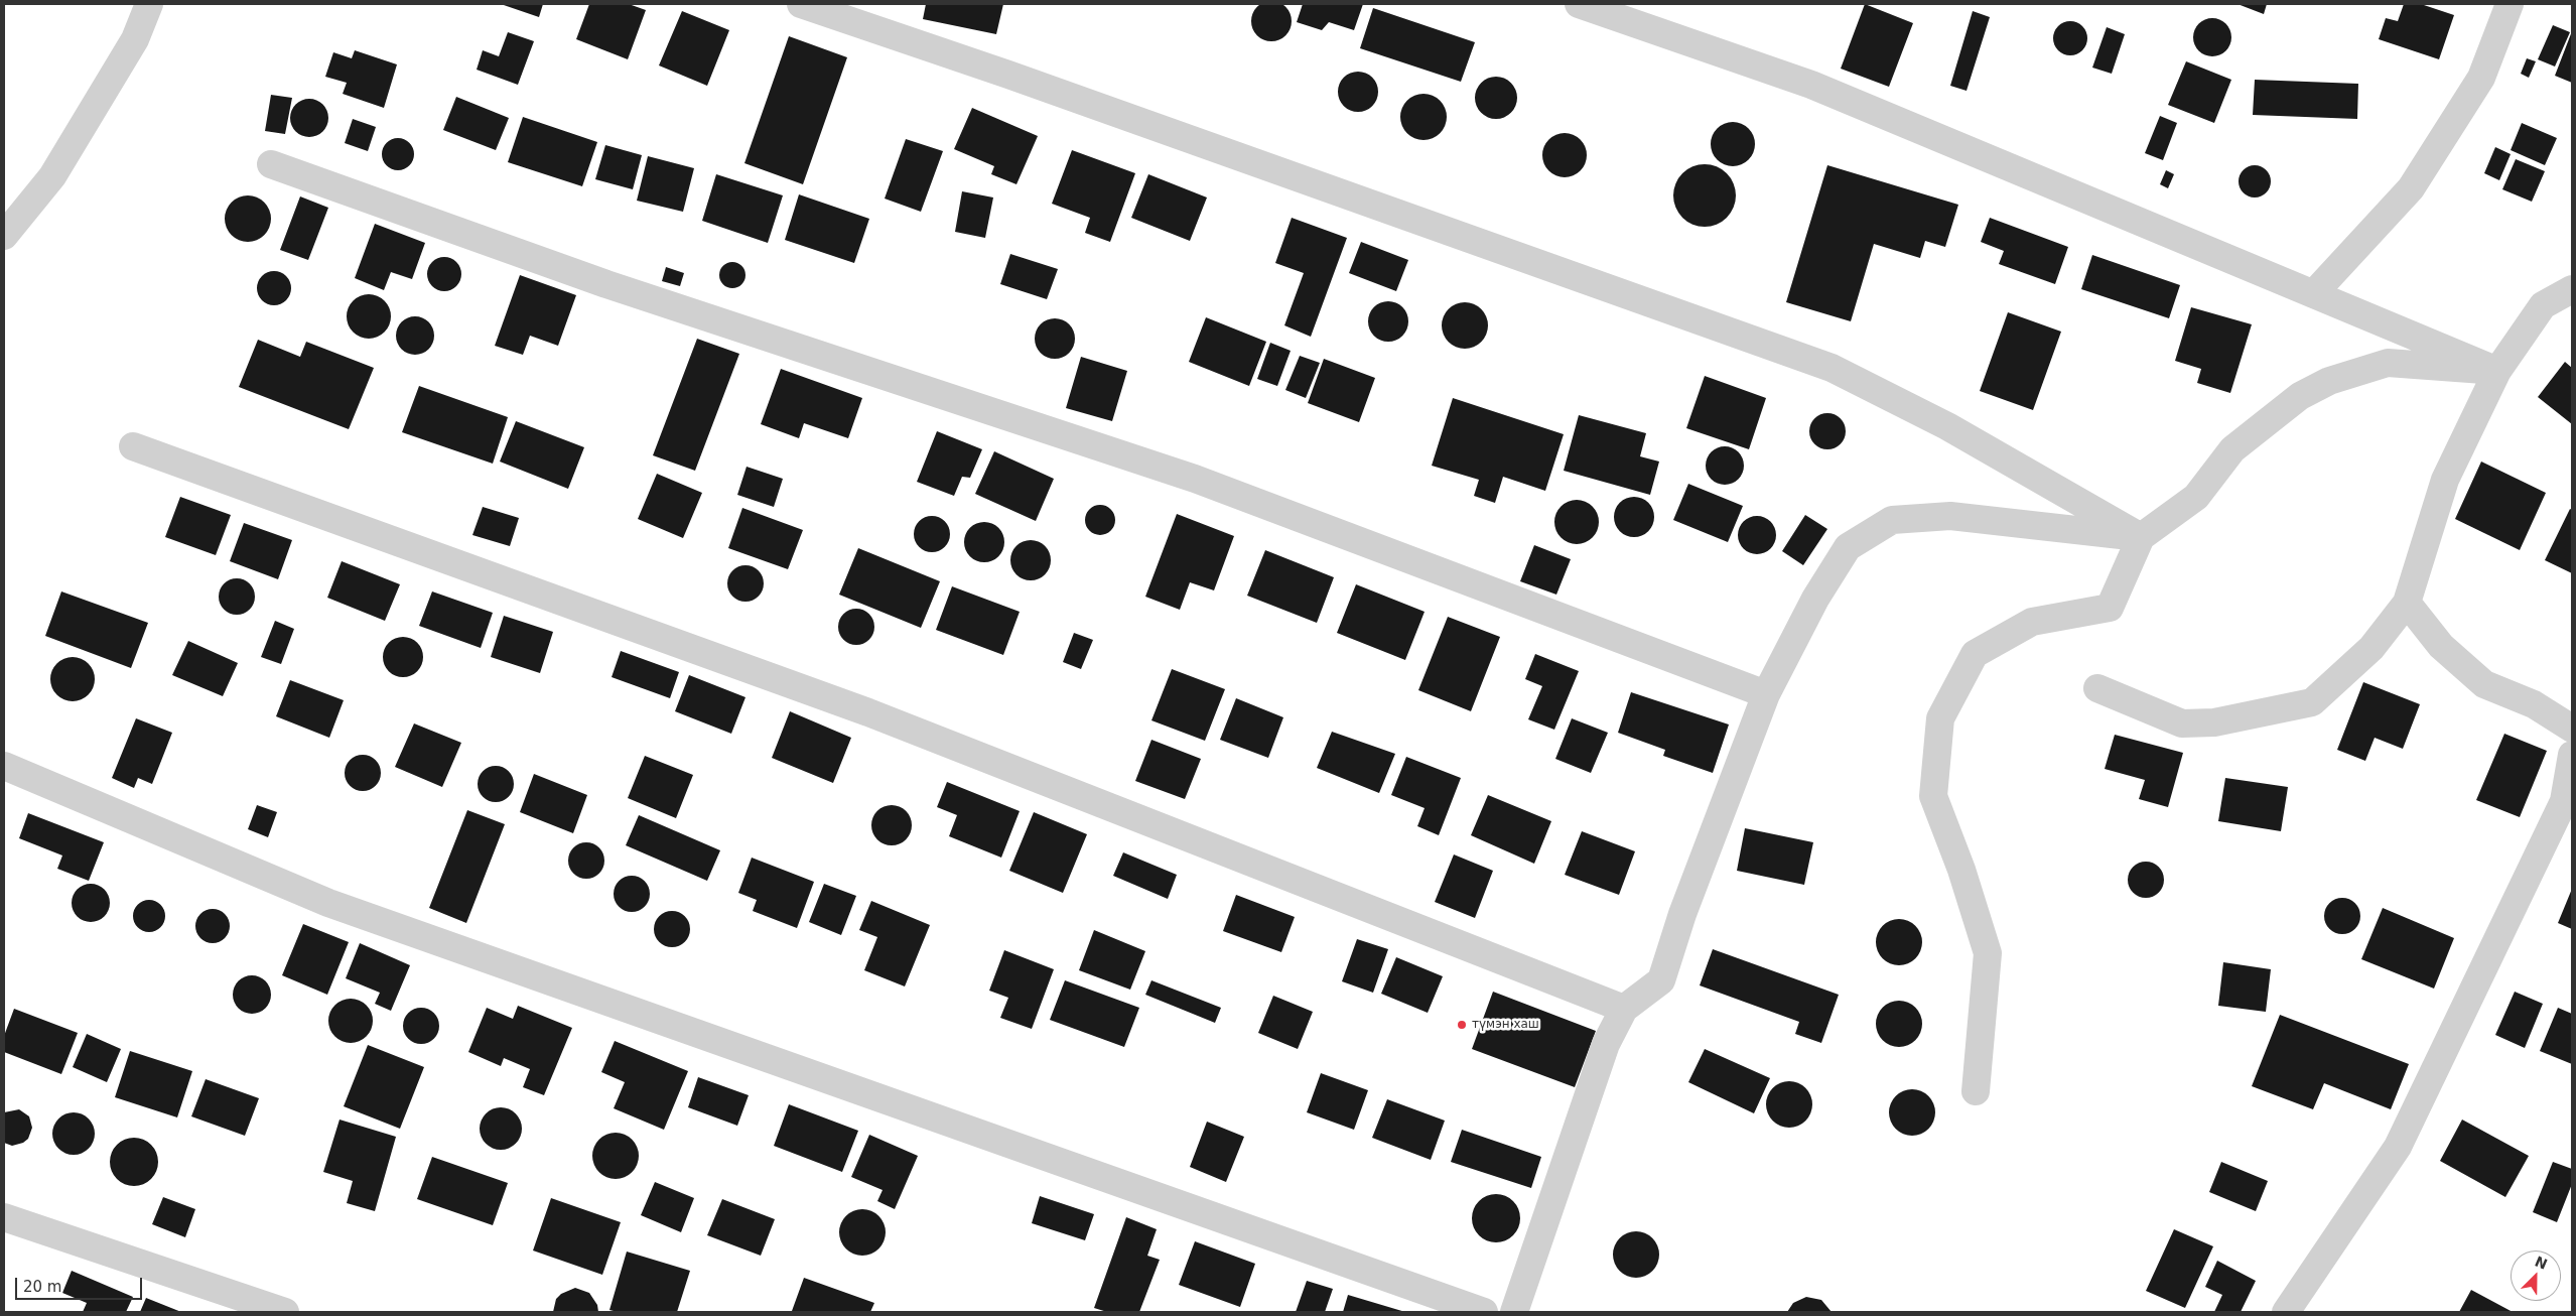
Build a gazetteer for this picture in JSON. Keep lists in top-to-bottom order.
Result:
{
  "places": ["түмэн хаш"],
  "scale_bar": "20 m",
  "north": "top right"
}
